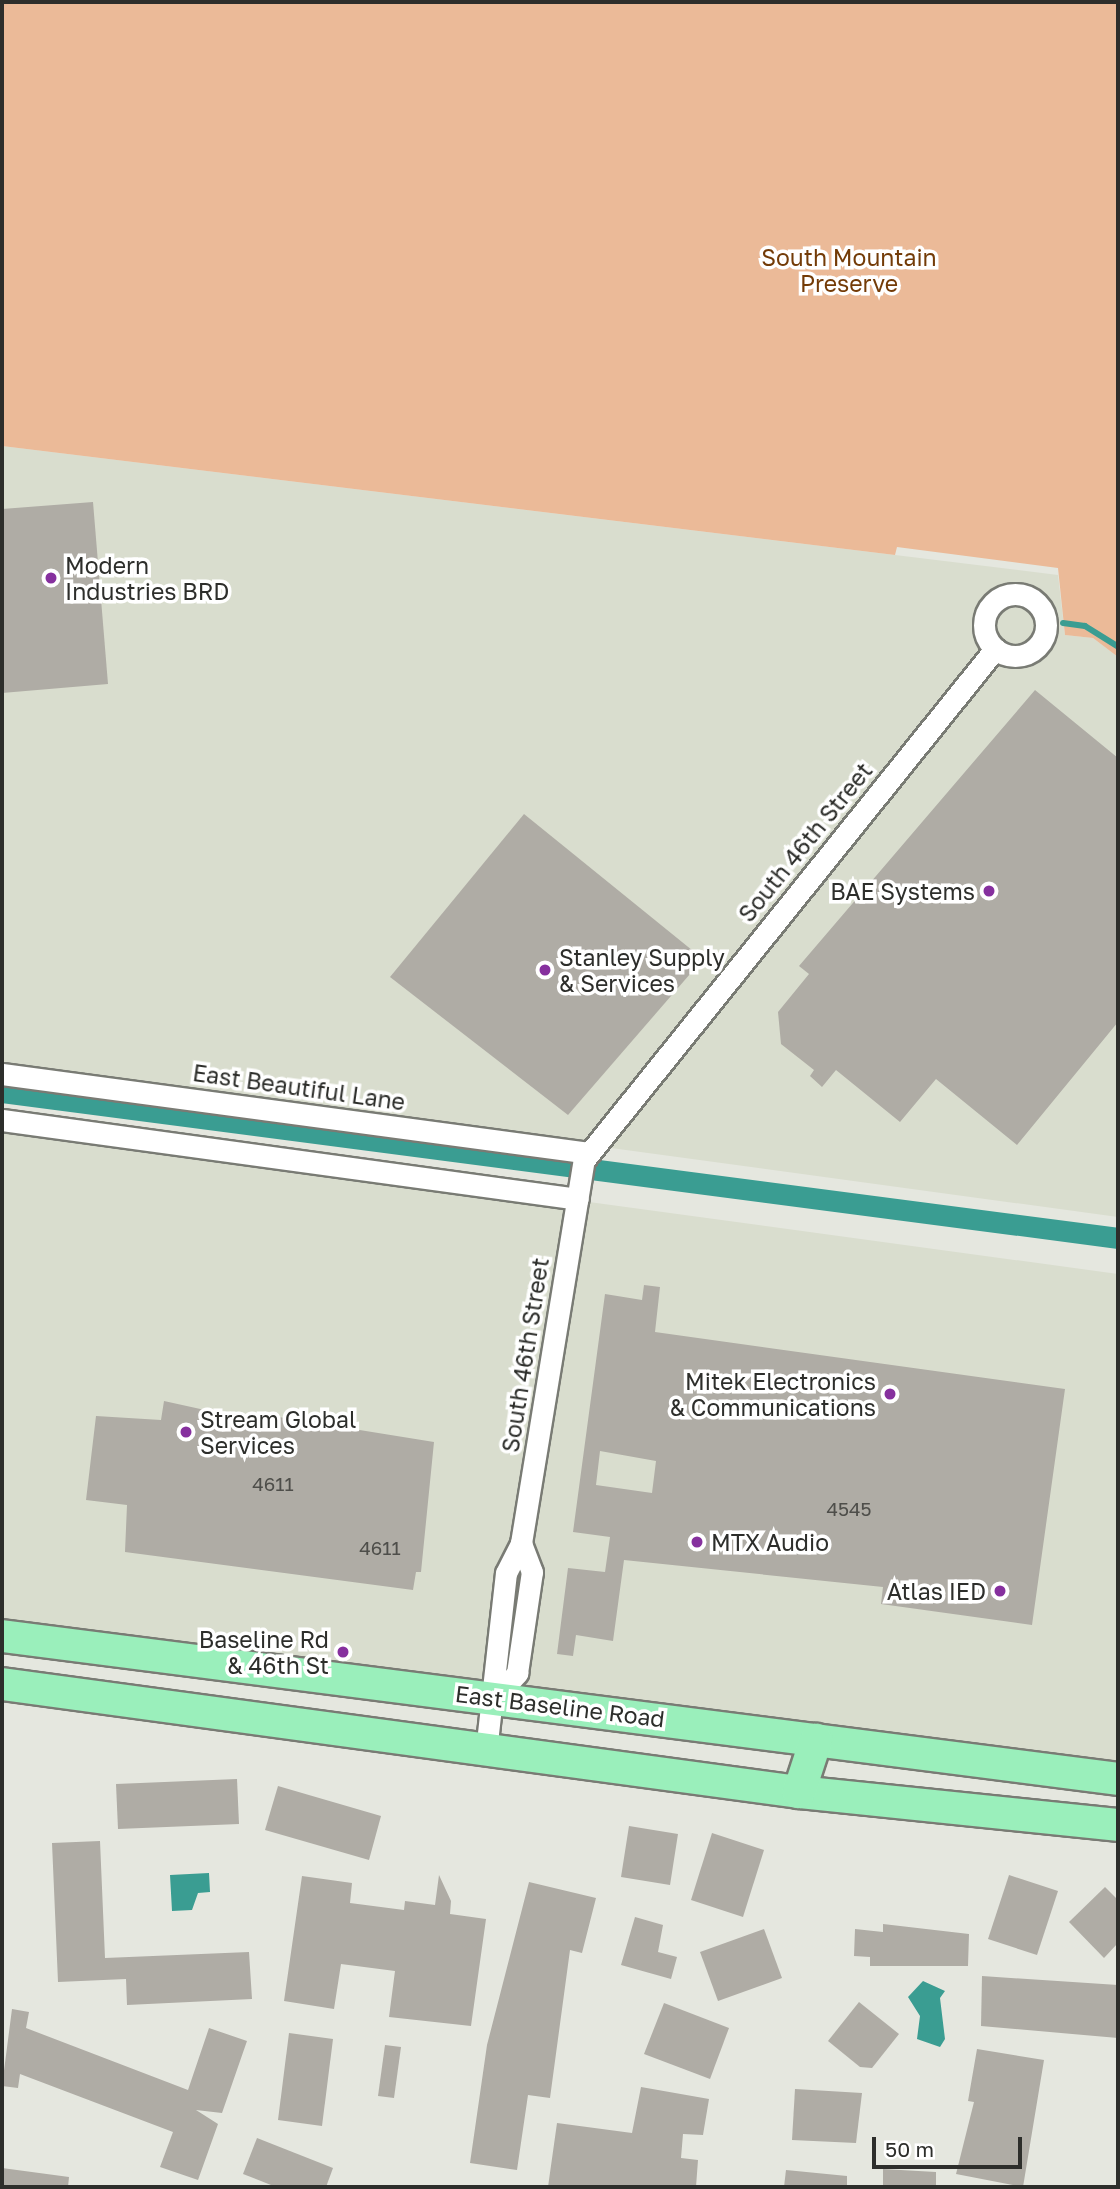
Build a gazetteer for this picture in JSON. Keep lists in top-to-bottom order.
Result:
{
  "streets": {
    "main road": ["East Baseline Road"],
    "street": ["South 46th Street", "East Beautiful Lane"]
  },
  "crossings": [
    ["South 46th Street", "East Beautiful Lane"],
    ["South 46th Street", "East Baseline Road"]
  ],
  "parks": ["South Mountain Preserve"],
  "places": [
    "Modern Industries BRD",
    "BAE Systems",
    "Stanley Supply & Services",
    "Mitek Electronics & Communications",
    "Stream Global Services",
    "MTX Audio",
    "Atlas IED",
    "Baseline Rd & 46th St"
  ],
  "house_numbers": ["4611", "4545", "4611"],
  "scale_bar": "50 m"
}
